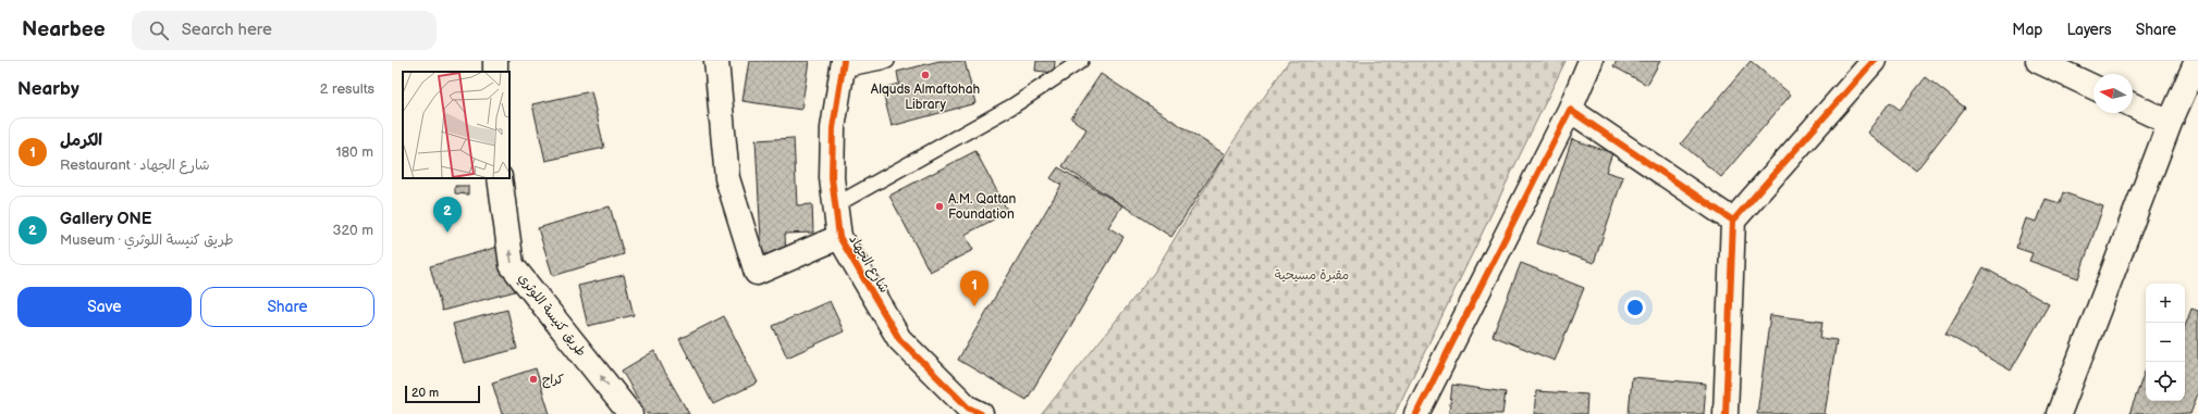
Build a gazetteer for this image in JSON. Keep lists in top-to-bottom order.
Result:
{
  "streets": {
    "street": ["شارع الجهاد", "طريق كنيسة اللوثري"]
  },
  "one_way": ["طريق كنيسة اللوثري"],
  "parks": ["مقبرة مسيحية"],
  "places": ["Alquds Almaftohah Library", "A.M. Qattan Foundation", "كراج"],
  "scale_bar": "20 m",
  "north": "left",
  "page": {
    "header": "Nearbee",
    "search": "Search here",
    "nav": ["Map", "Layers", "Share"],
    "heading": ["Nearby", "2 results"],
    "list": [
      {
        "mark": "1",
        "name": "الكرمل",
        "note": "Restaurant · شارع الجهاد",
        "value": "180 m"
      },
      {
        "mark": "2",
        "name": "Gallery ONE",
        "note": "Museum · طريق كنيسة اللوثري",
        "value": "320 m"
      }
    ],
    "pins": ["2", "1"],
    "buttons": ["Save", "Share"],
    "map_buttons": ["+", "−"],
    "scale": "20 m"
  }
}
